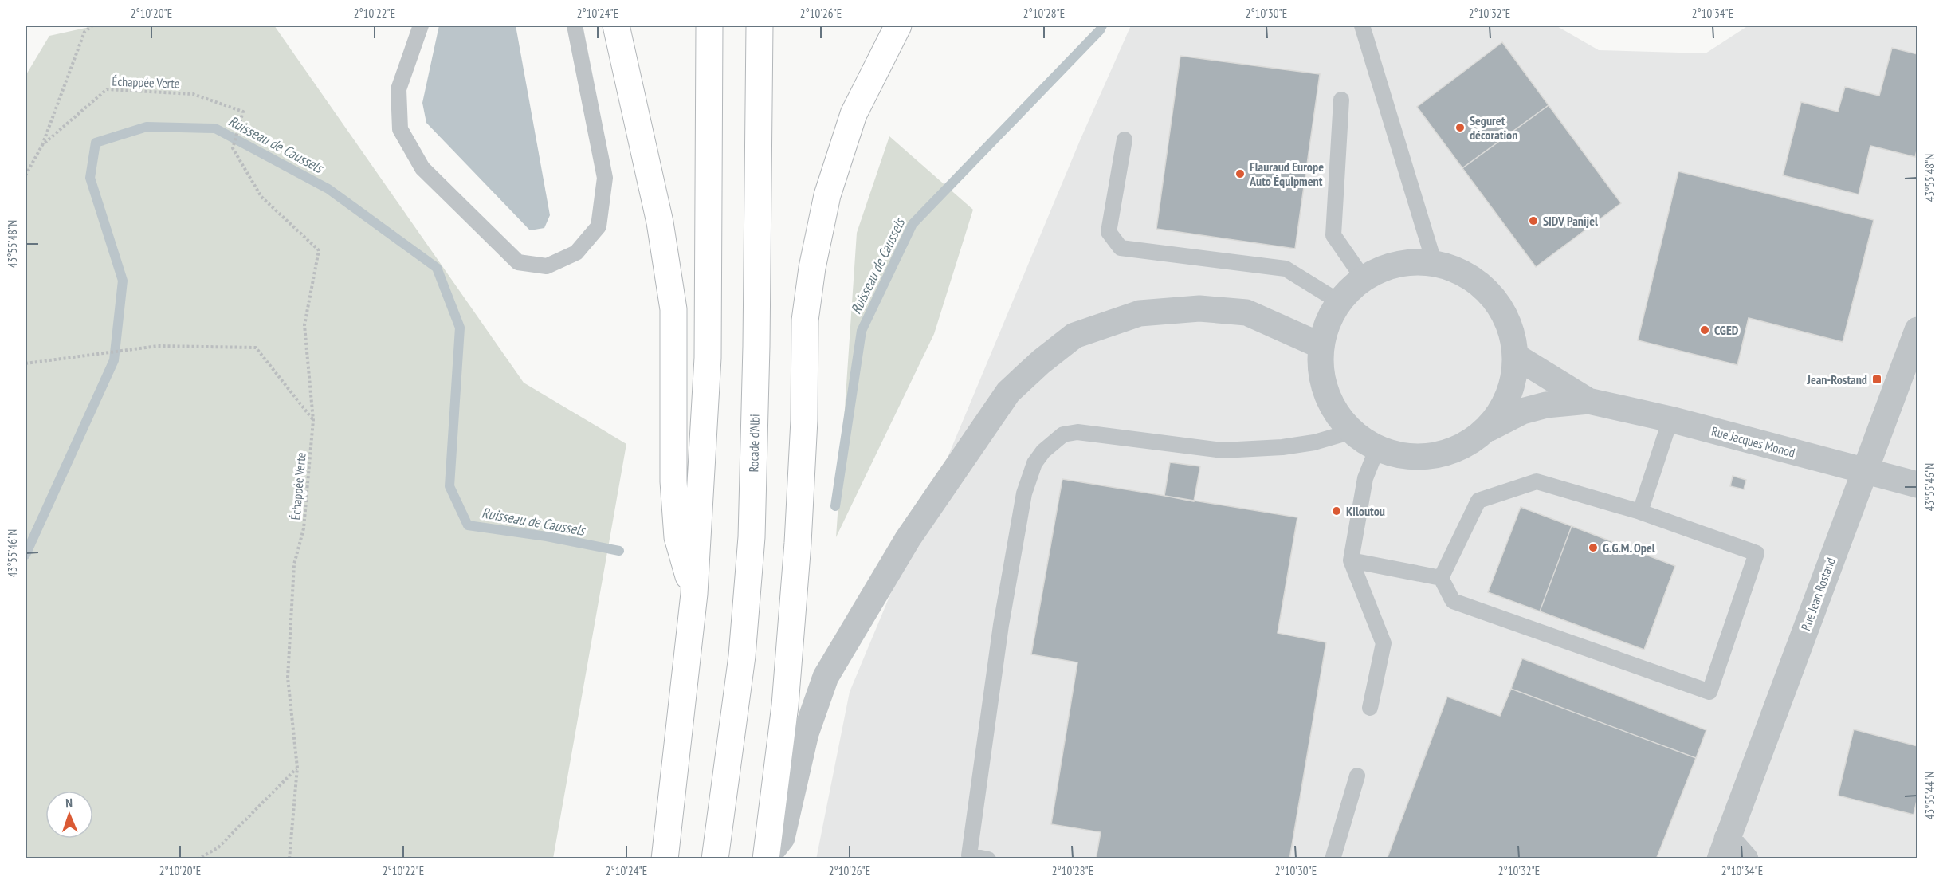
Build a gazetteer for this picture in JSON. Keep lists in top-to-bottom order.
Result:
{
  "streets": {
    "highway": ["Rocade d'Albi"],
    "street": ["Rue Jacques Monod", "Rue Jean Rostand"],
    "path": ["Échappée Verte"]
  },
  "crossings": [
    ["Rue Jacques Monod", "Rue Jean Rostand"]
  ],
  "water": ["Ruisseau de Caussels"],
  "places": {
    "other": [
      "Seguret décoration",
      "Flauraud Europe Auto Équipment",
      "SIDV Panijel",
      "CGED",
      "Kiloutou",
      "G.G.M. Opel"
    ],
    "transit": ["Jean-Rostand"]
  },
  "north": "top",
  "coordinates": [
    "2°10'20\"E",
    "2°10'22\"E",
    "2°10'24\"E",
    "2°10'26\"E",
    "2°10'28\"E",
    "2°10'30\"E",
    "2°10'32\"E",
    "2°10'34\"E",
    "43°55'48\"N",
    "43°55'46\"N",
    "43°55'44\"N"
  ]
}
